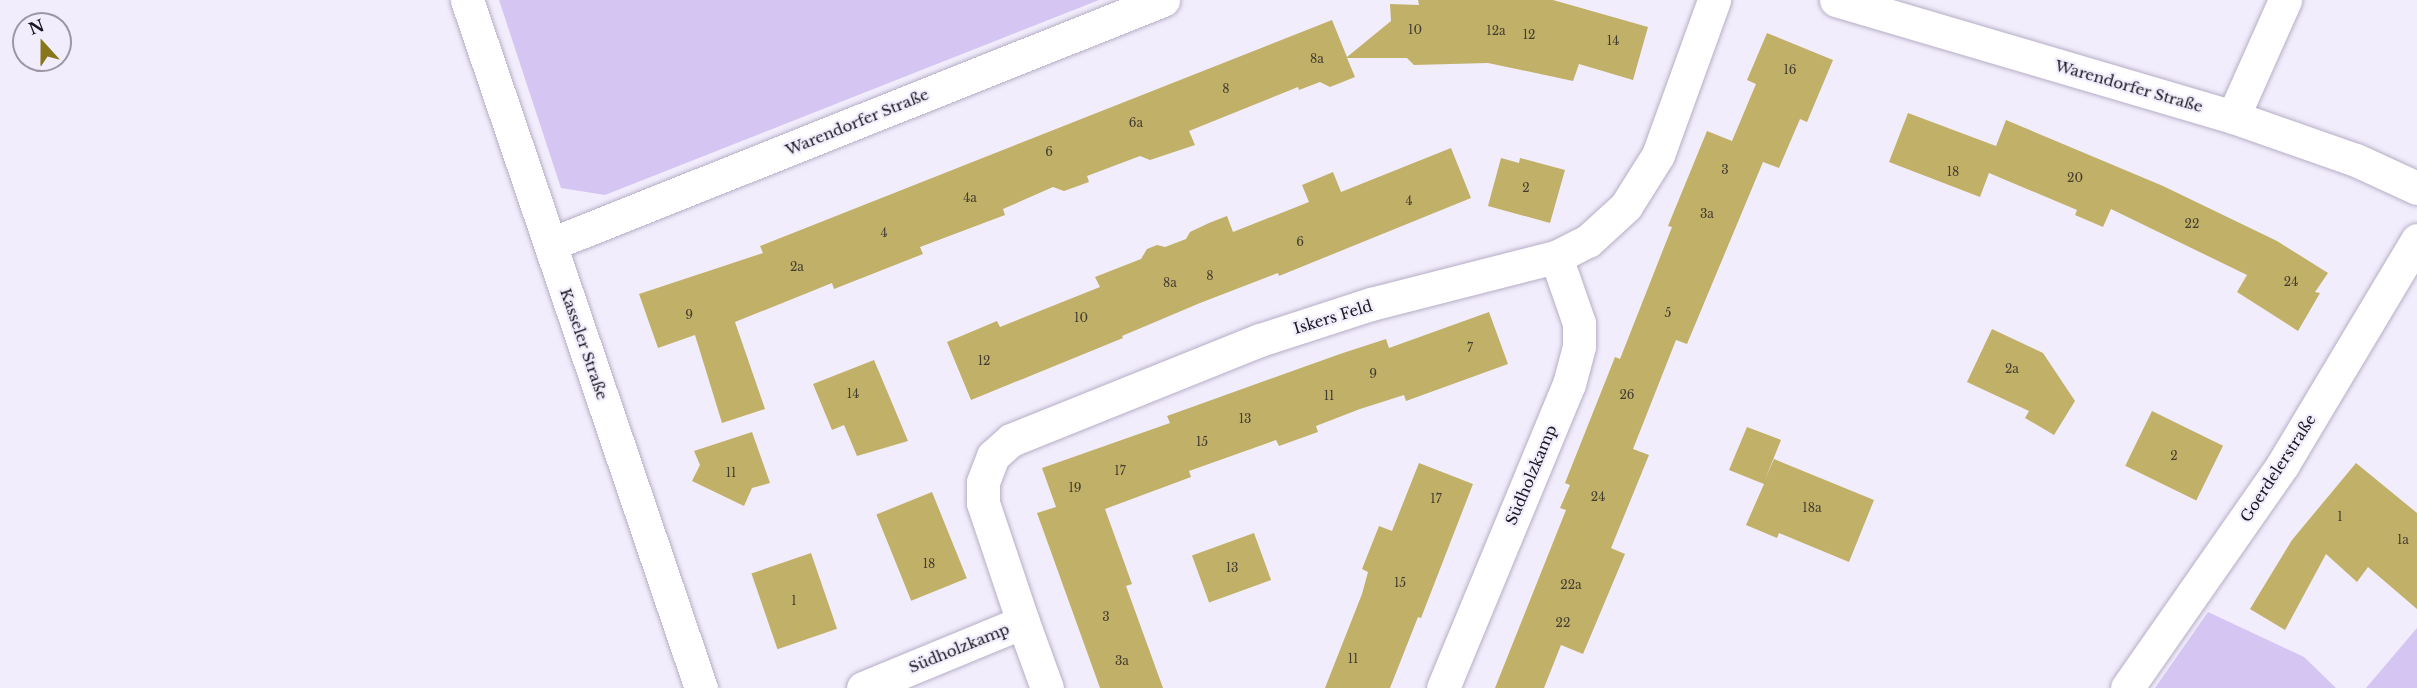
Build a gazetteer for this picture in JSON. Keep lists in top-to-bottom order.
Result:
{
  "streets": {
    "street": [
      "Warendorfer Straße",
      "Iskers Feld",
      "Kasseler Straße",
      "Goerdelerstraße",
      "Südholzkamp"
    ]
  },
  "crossings": [
    ["Warendorfer Straße", "Kasseler Straße"],
    ["Iskers Feld", "Südholzkamp"]
  ],
  "house_numbers": [
    "10",
    "12a",
    "12",
    "14",
    "8a",
    "16",
    "8",
    "6a",
    "6",
    "3",
    "18",
    "20",
    "2",
    "4a",
    "4",
    "3a",
    "22",
    "4",
    "6",
    "2a",
    "8",
    "24",
    "8a",
    "5",
    "9",
    "10",
    "7",
    "12",
    "2a",
    "9",
    "14",
    "26",
    "11",
    "13",
    "15",
    "2",
    "17",
    "11",
    "19",
    "24",
    "17",
    "18a",
    "1",
    "1a",
    "18",
    "13",
    "15",
    "22a",
    "1",
    "3",
    "22",
    "11",
    "3a"
  ],
  "north": "top"
}
